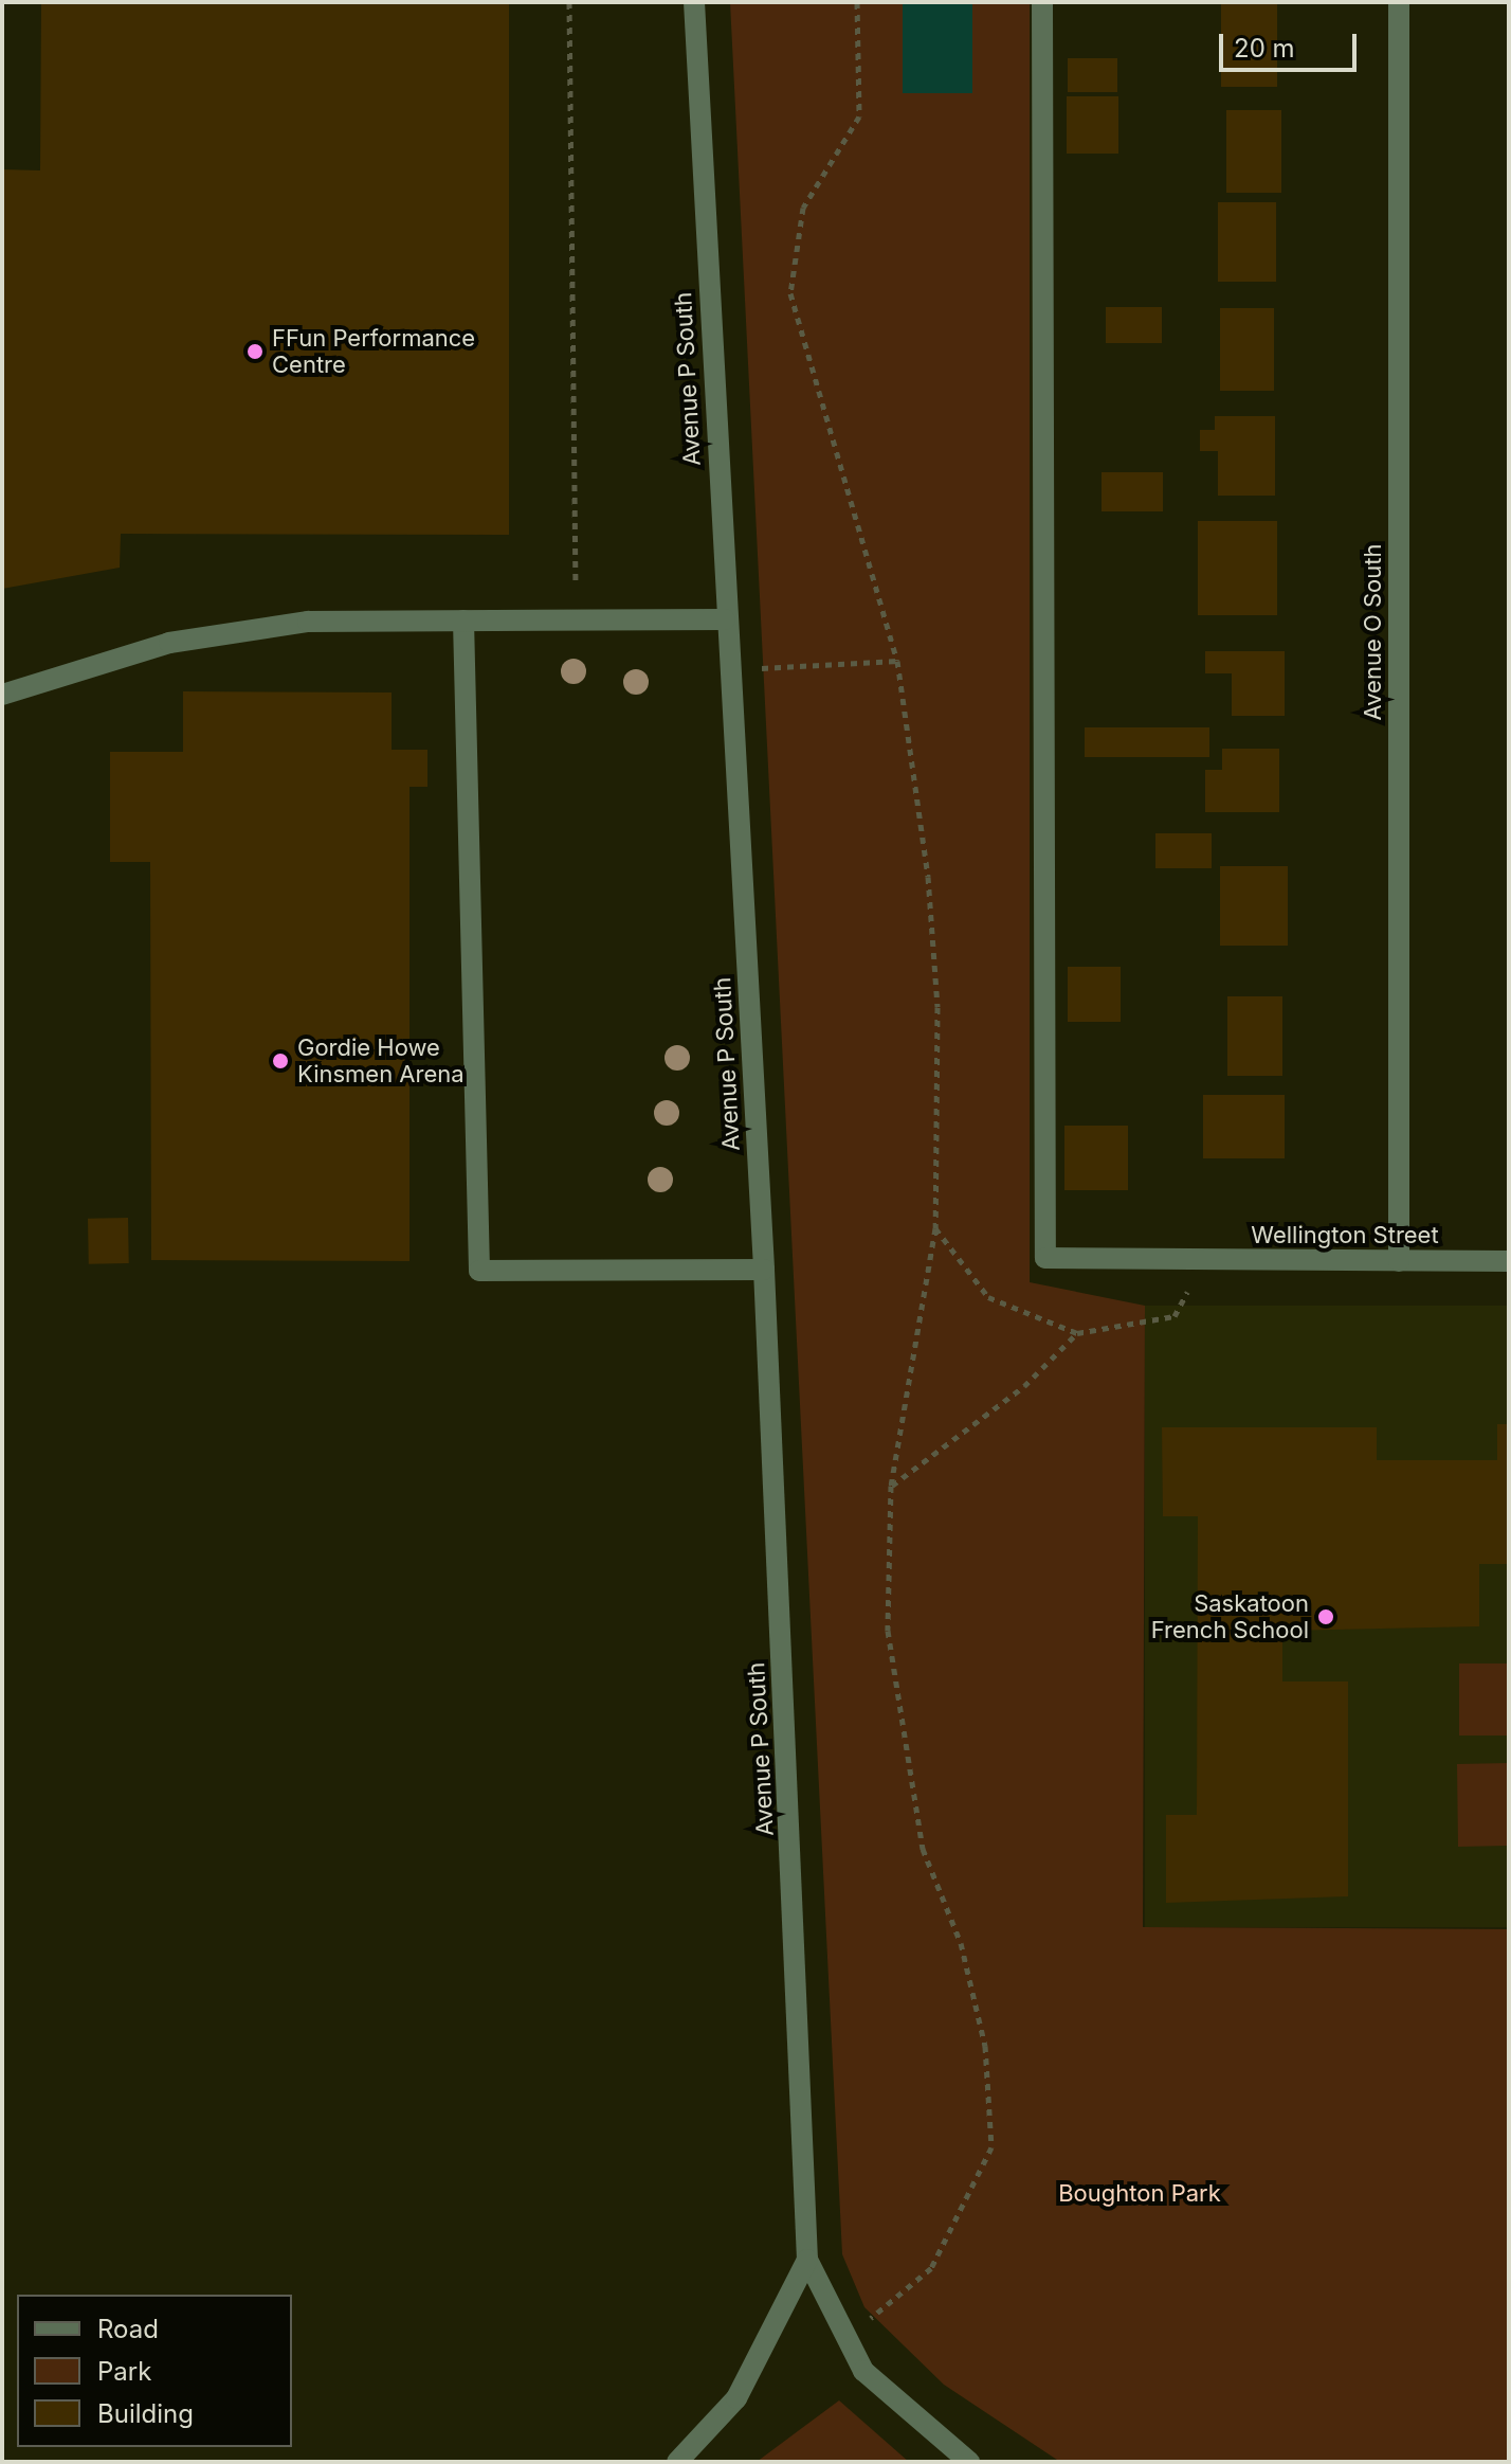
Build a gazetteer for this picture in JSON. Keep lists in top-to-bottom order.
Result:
{
  "streets": {
    "street": ["Avenue P South", "Avenue O South", "Wellington Street"]
  },
  "crossings": [
    ["Avenue O South", "Wellington Street"]
  ],
  "parks": ["Boughton Park"],
  "places": ["FFun Performance Centre", "Gordie Howe Kinsmen Arena", "Saskatoon French School"],
  "legend": ["Road", "Park", "Building"],
  "scale_bar": "20 m"
}
